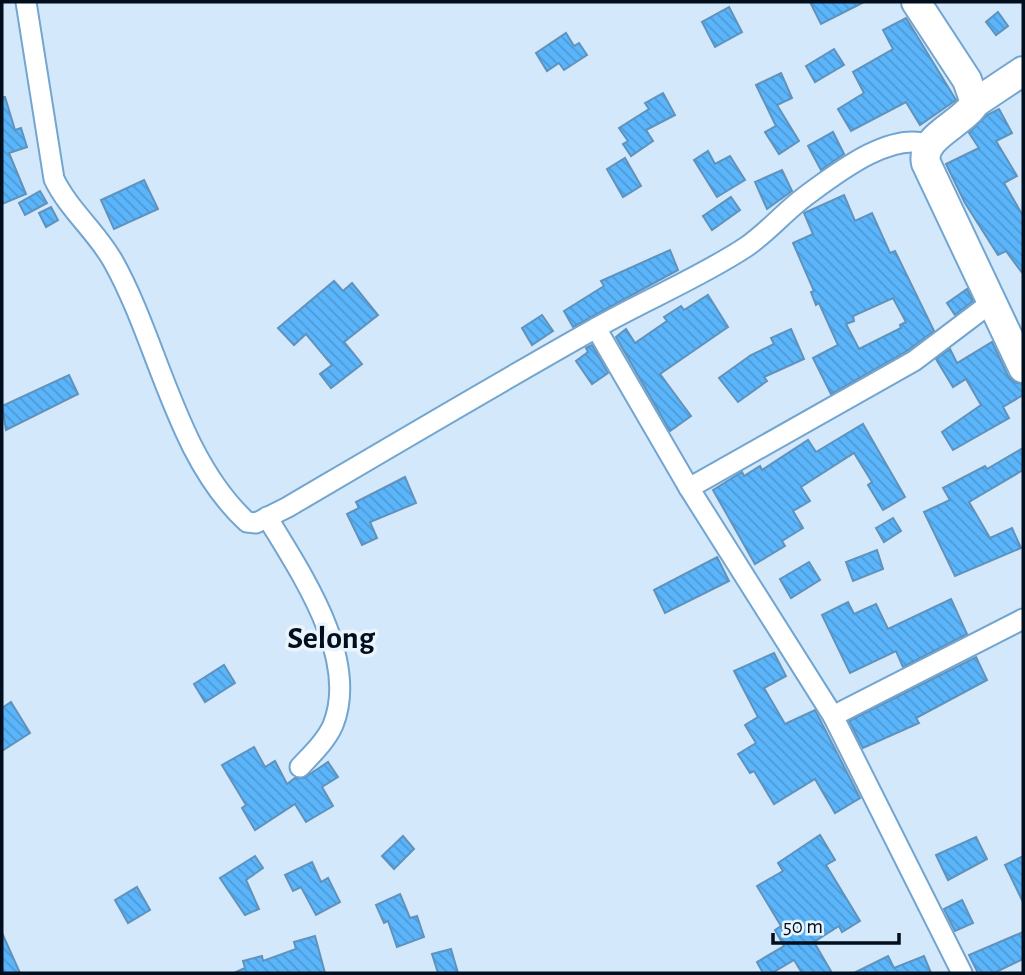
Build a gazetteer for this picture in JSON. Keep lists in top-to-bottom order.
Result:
{
  "districts": ["Selong"],
  "scale_bar": "50 m"
}
